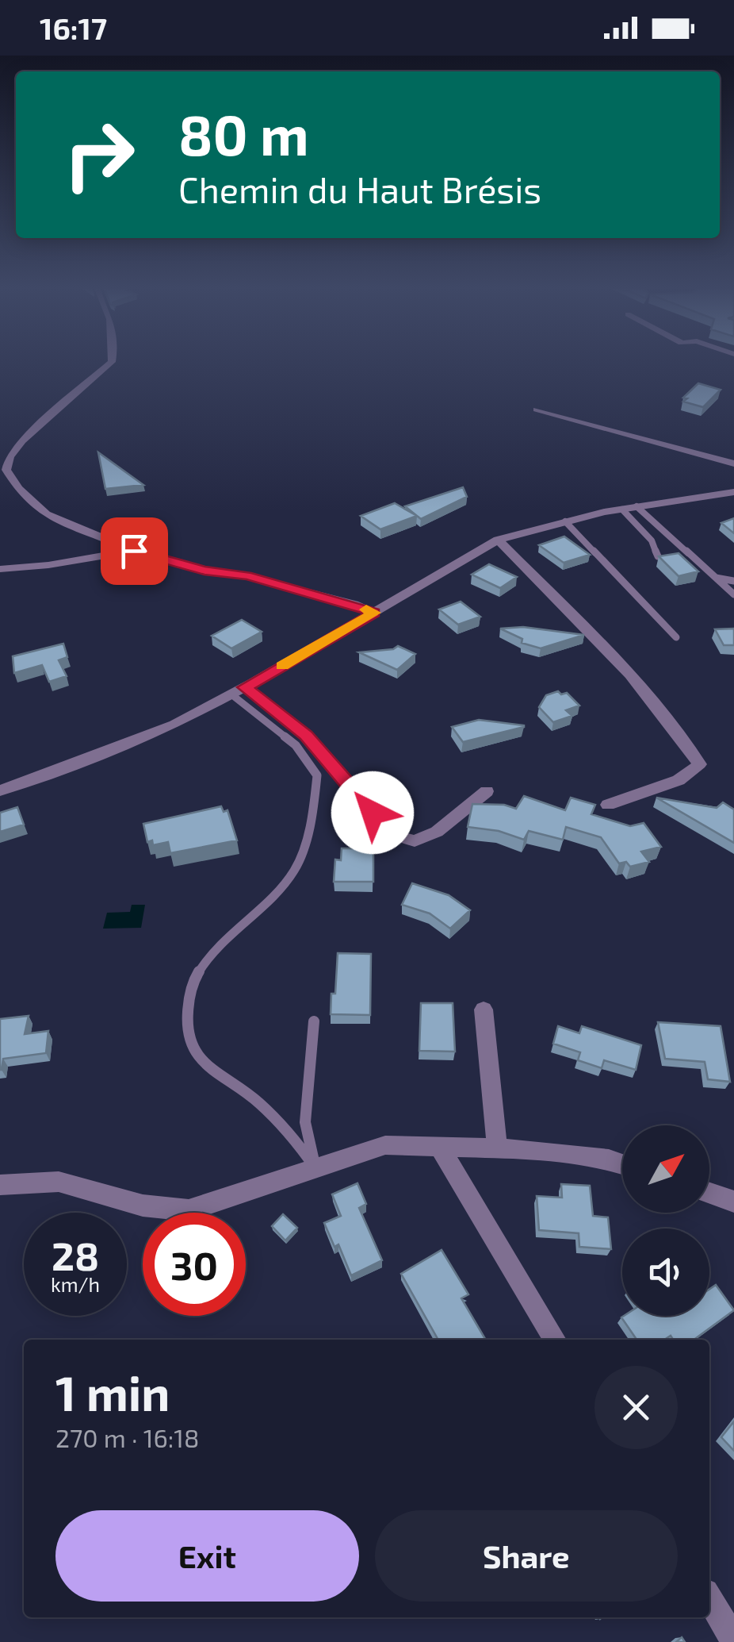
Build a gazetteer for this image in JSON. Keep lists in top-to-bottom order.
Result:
{
  "north": "top right",
  "page": {
    "status": "16:17",
    "turn": ["80 m", "Chemin du Haut Brésis"],
    "speed": "28 km/h",
    "limit": "30",
    "heading": ["1 min", "270 m · 16:18"],
    "buttons": ["Exit", "Share"]
  }
}
